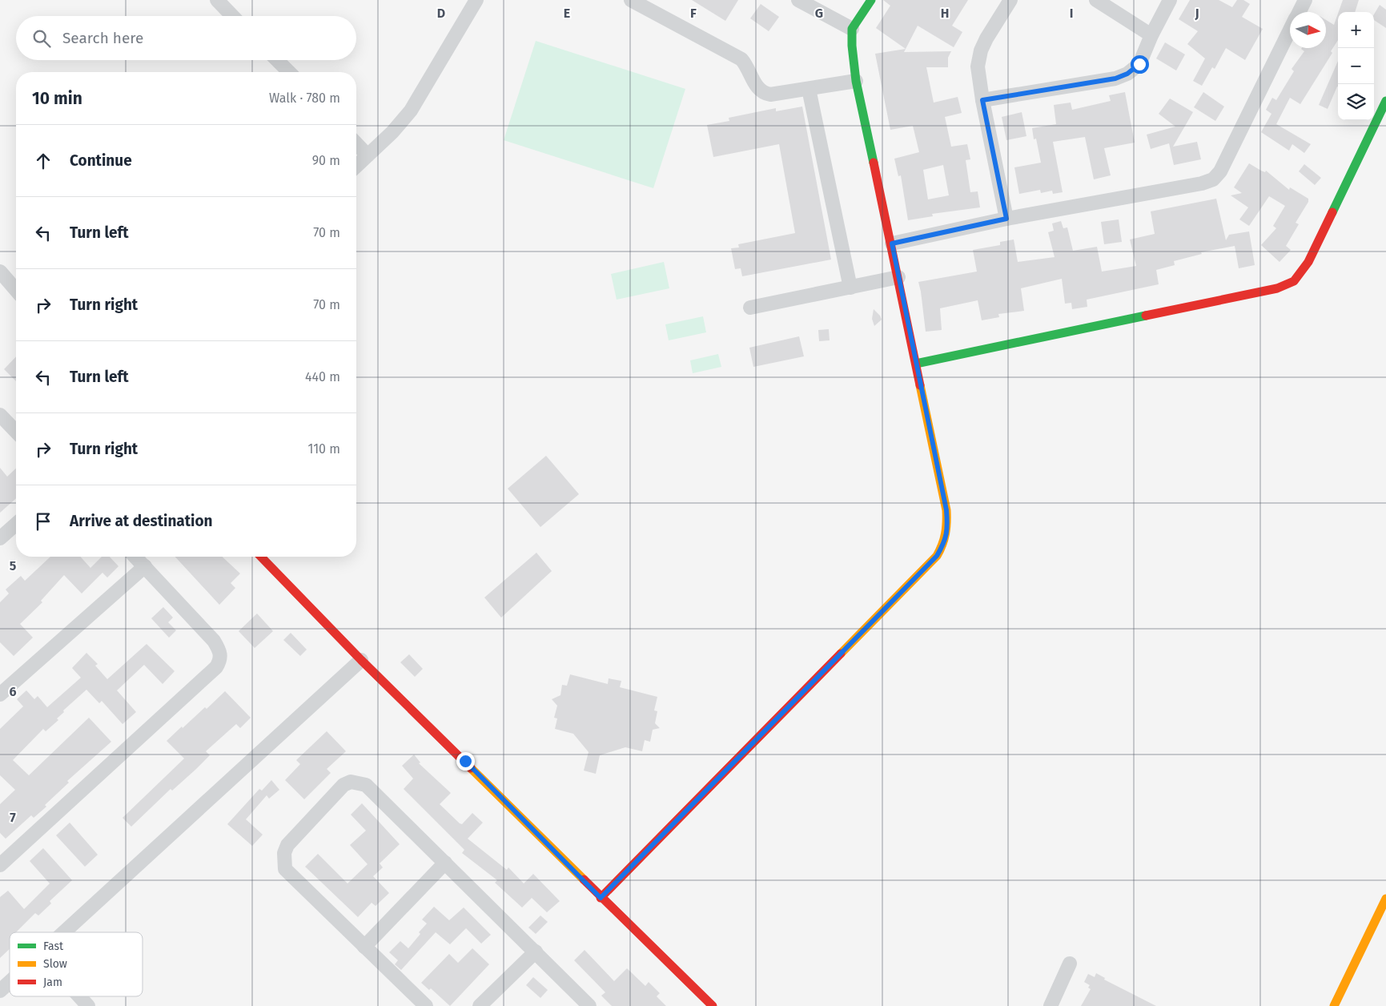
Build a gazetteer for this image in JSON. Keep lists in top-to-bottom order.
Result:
{
  "legend": ["Fast", "Slow", "Jam"],
  "north": "right",
  "page": {
    "map_buttons": ["+", "−"],
    "search": "Search here",
    "heading": ["10 min", "Walk · 780 m"],
    "list": [
      ["Continue", "90 m"],
      ["Turn left", "70 m"],
      ["Turn right", "70 m"],
      ["Turn left", "440 m"],
      ["Turn right", "110 m"],
      "Arrive at destination"
    ]
  },
  "grid": {
    "columns": [
      "D",
      "E",
      "F",
      "G",
      "H",
      "I",
      "J"
    ],
    "rows": ["5", "6", "7"]
  }
}
